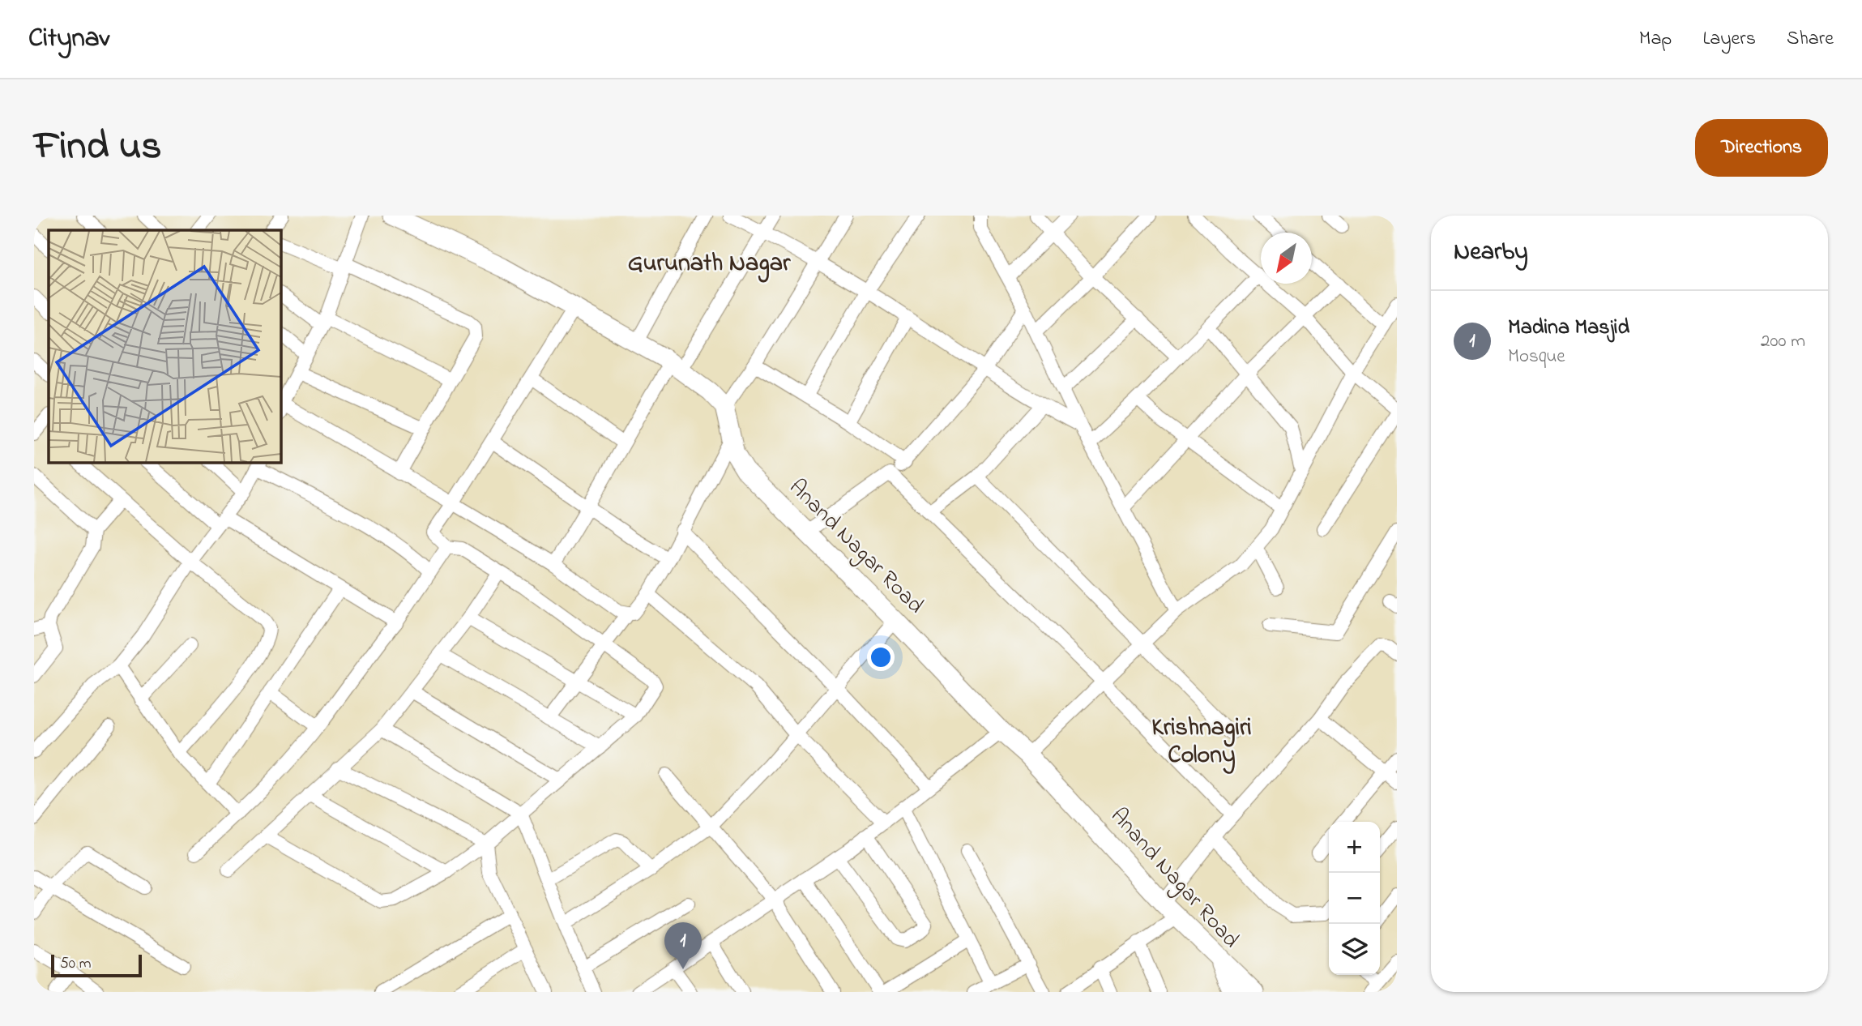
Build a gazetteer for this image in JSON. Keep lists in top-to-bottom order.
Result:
{
  "streets": {
    "street": ["Anand Nagar Road"]
  },
  "districts": ["Gurunath Nagar", "Krishnagiri Colony"],
  "scale_bar": "50 m",
  "north": "bottom left",
  "page": {
    "header": "Citynav",
    "nav": ["Map", "Layers", "Share"],
    "title": "Find us",
    "buttons": "Directions",
    "heading": "Nearby",
    "list": [
      {
        "mark": "1",
        "name": "Madina Masjid",
        "note": "Mosque",
        "value": "200 m"
      }
    ],
    "map_buttons": ["+", "−"],
    "pins": "1",
    "scale": "50 m"
  }
}
